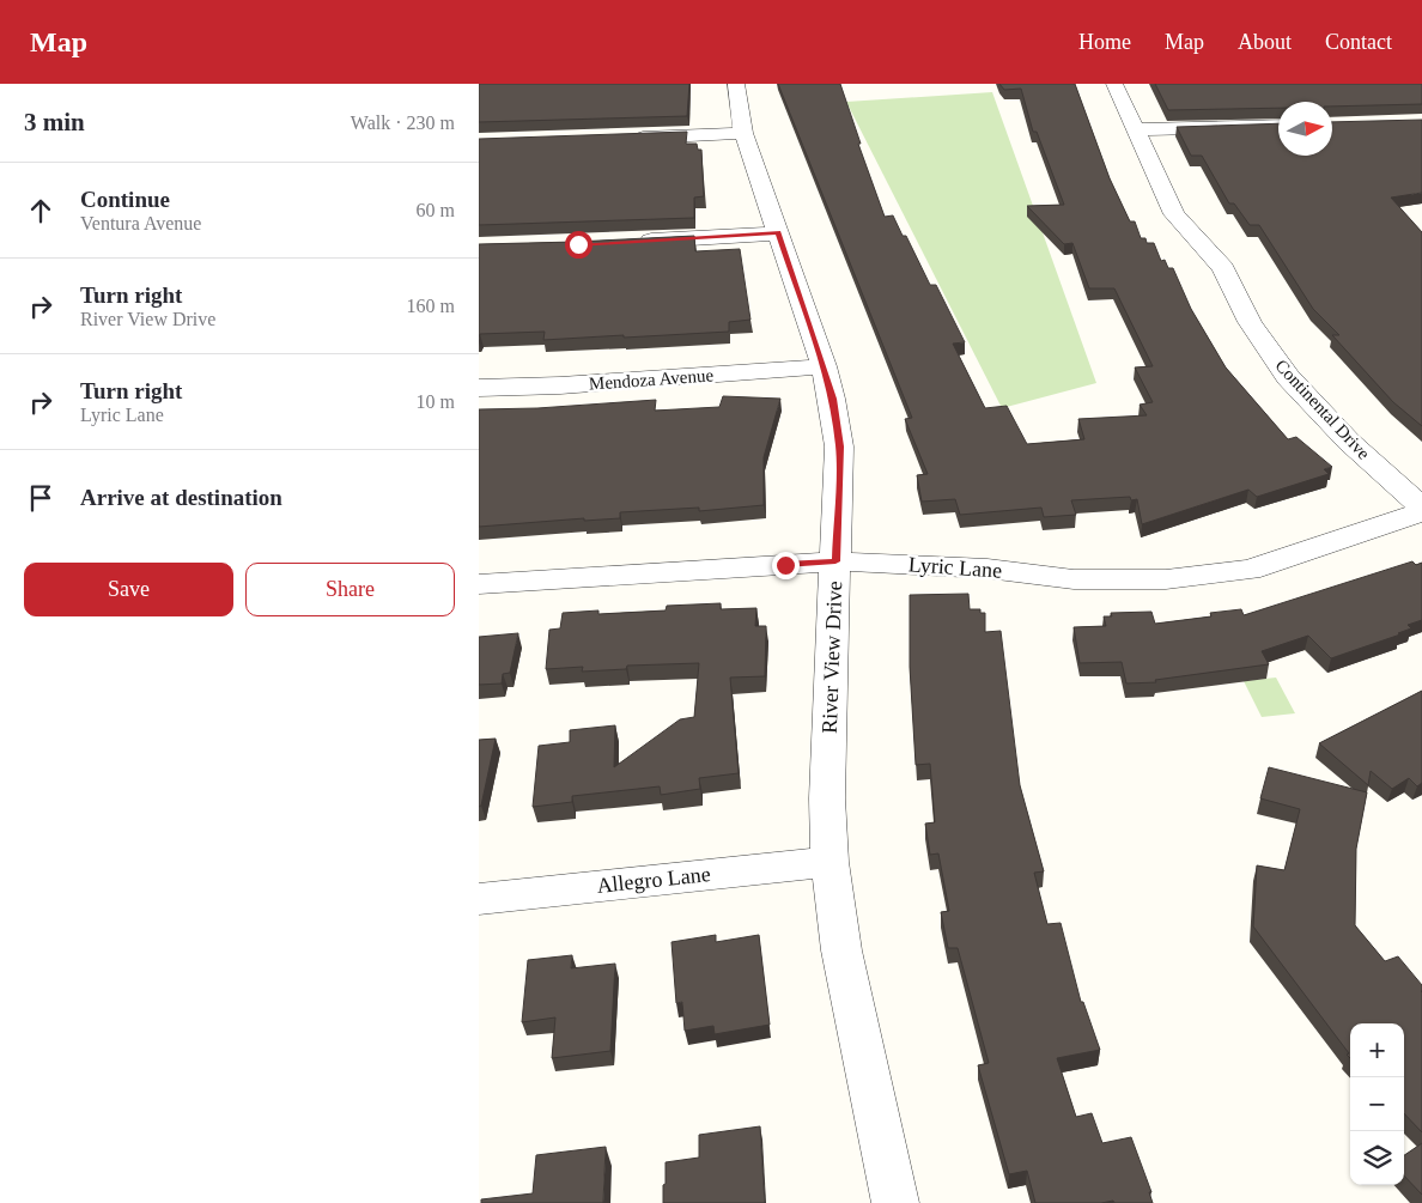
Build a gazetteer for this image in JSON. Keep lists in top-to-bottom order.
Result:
{
  "streets": {
    "street": [
      "Mendoza Avenue",
      "Continental Drive",
      "Lyric Lane",
      "River View Drive",
      "Allegro Lane"
    ]
  },
  "crossings": [
    ["Mendoza Avenue", "River View Drive"],
    ["Continental Drive", "Lyric Lane"],
    ["Lyric Lane", "River View Drive"],
    ["River View Drive", "Allegro Lane"]
  ],
  "north": "right",
  "page": {
    "header": "Map",
    "nav": [
      "Home",
      "Map",
      "About",
      "Contact"
    ],
    "heading": ["3 min", "Walk · 230 m"],
    "list": [
      ["Continue", "Ventura Avenue", "60 m"],
      ["Turn right", "River View Drive", "160 m"],
      ["Turn right", "Lyric Lane", "10 m"],
      "Arrive at destination"
    ],
    "buttons": ["Save", "Share"],
    "map_buttons": ["+", "−"]
  }
}
